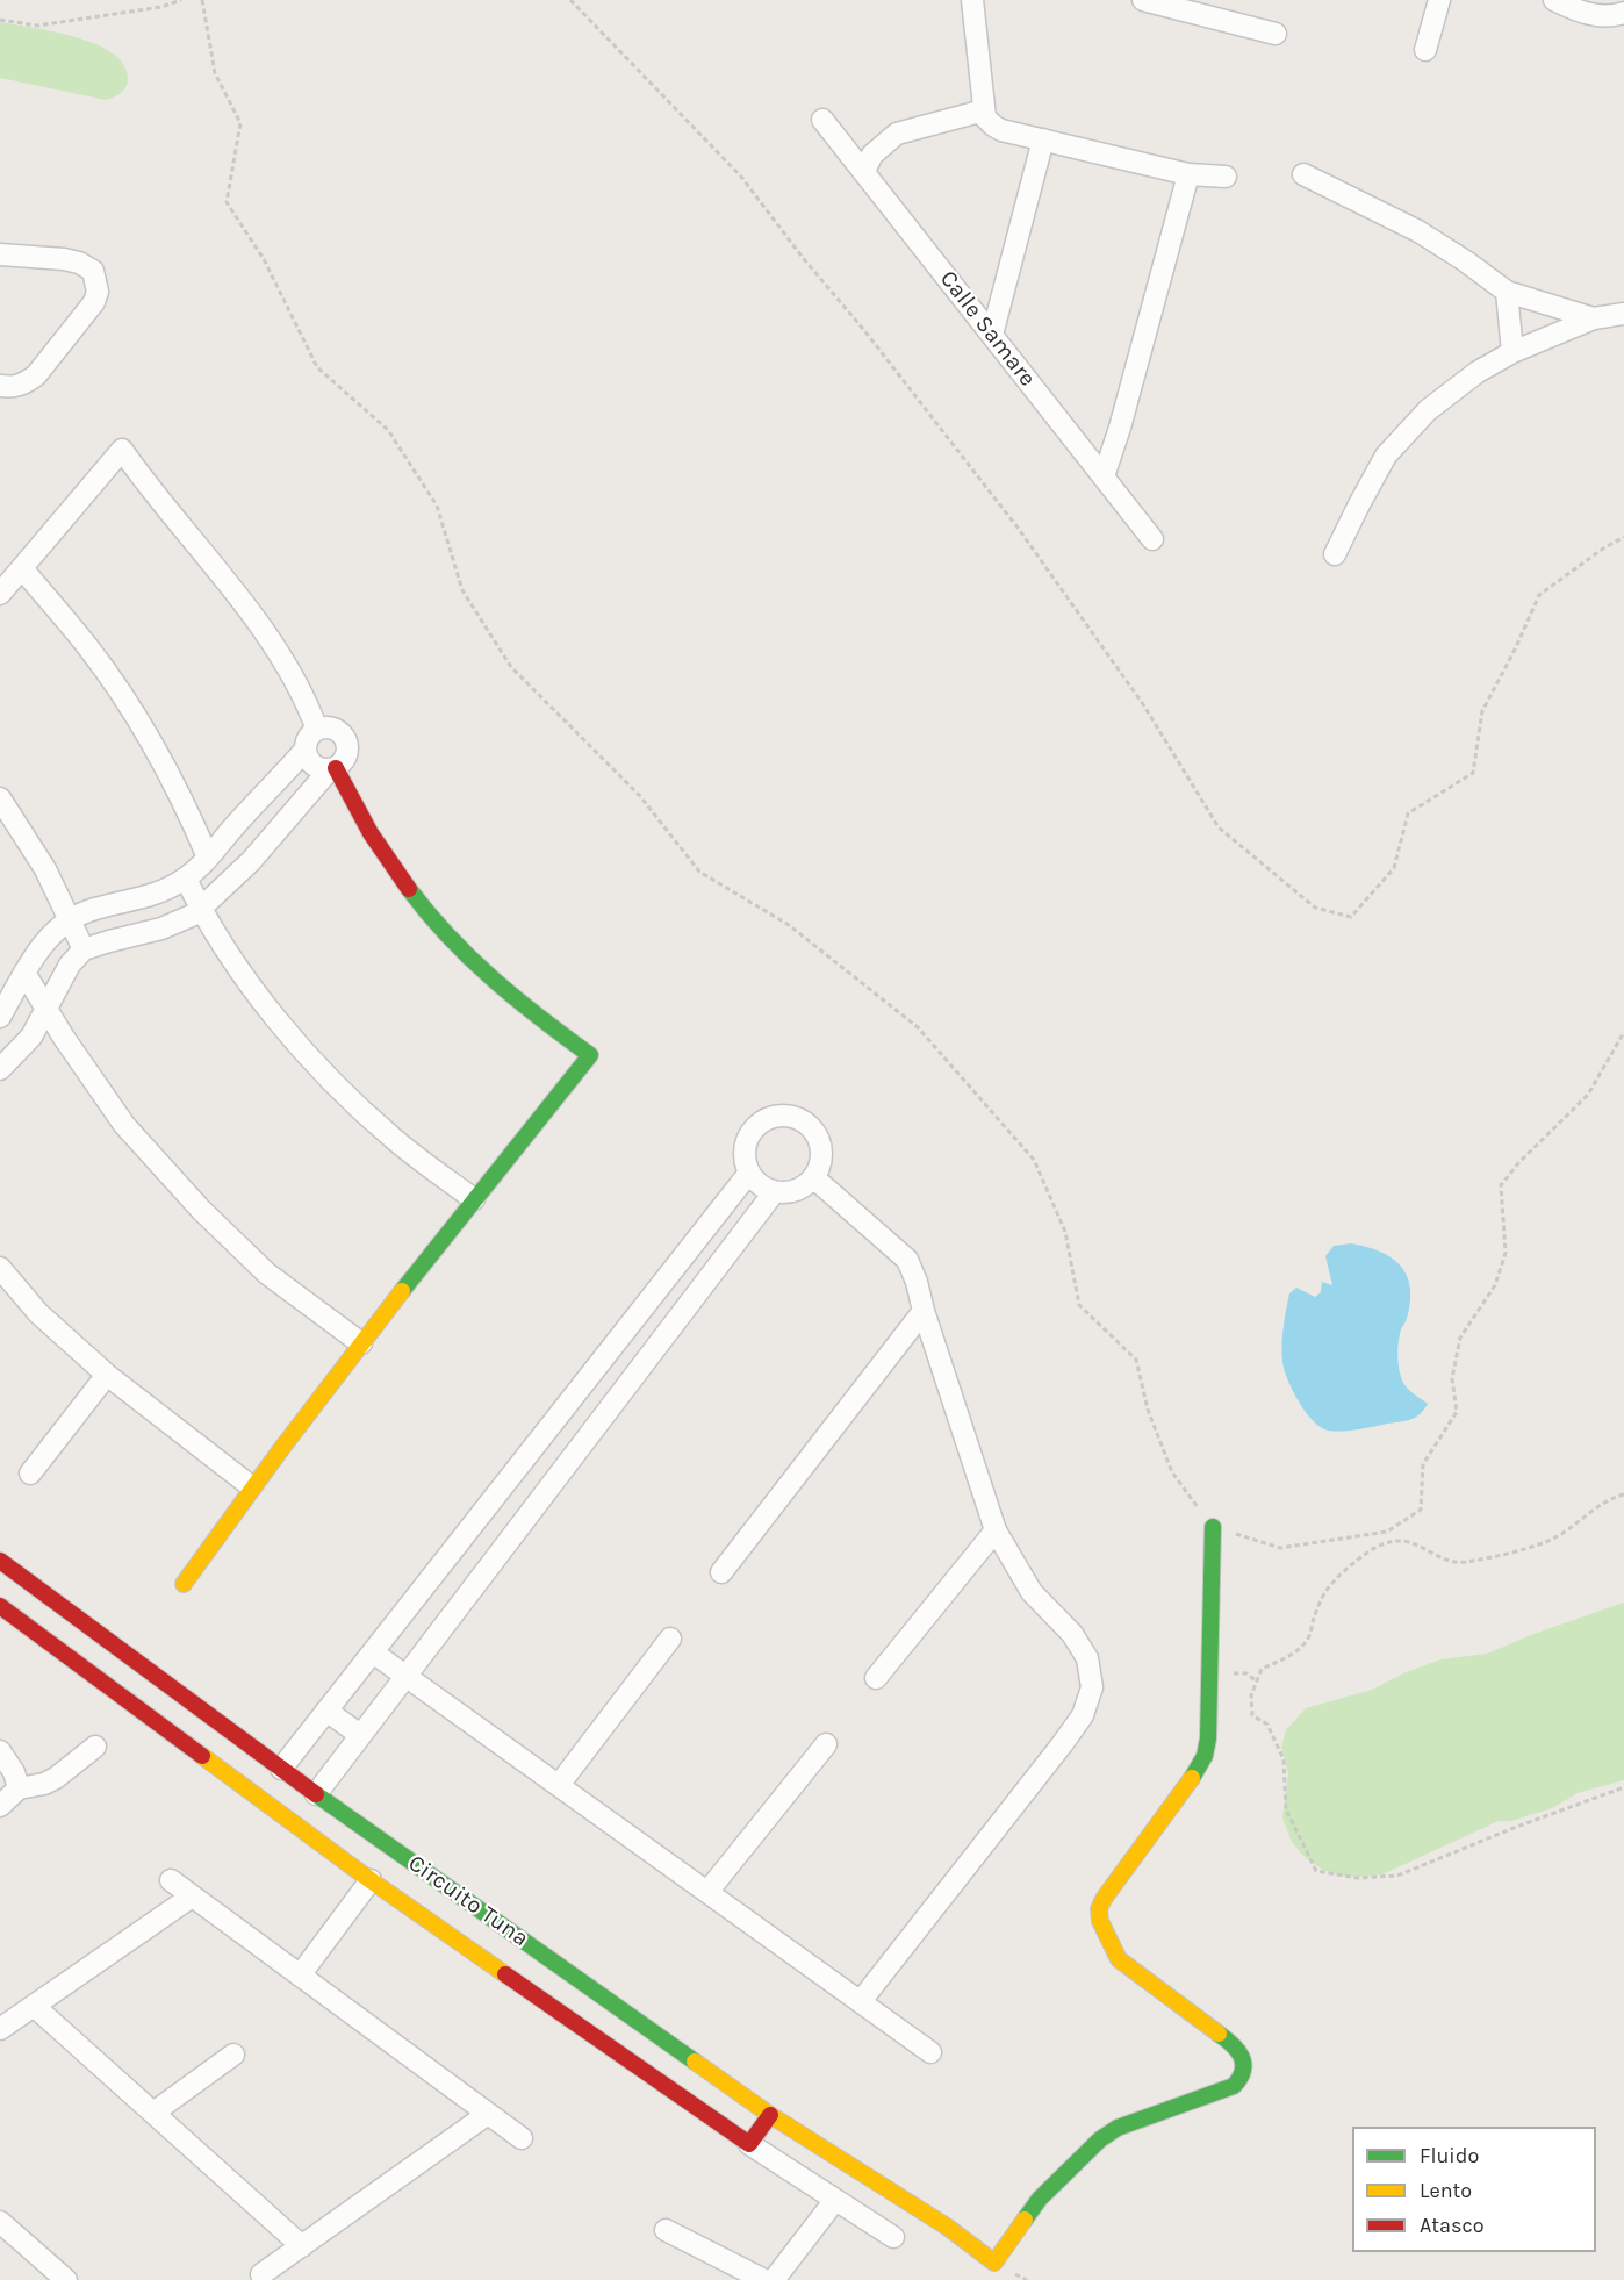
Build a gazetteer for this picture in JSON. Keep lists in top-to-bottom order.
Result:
{
  "streets": {
    "street": ["Calle Samare", "Circuito Tuna"]
  },
  "legend": ["Fluido", "Lento", "Atasco"]
}
